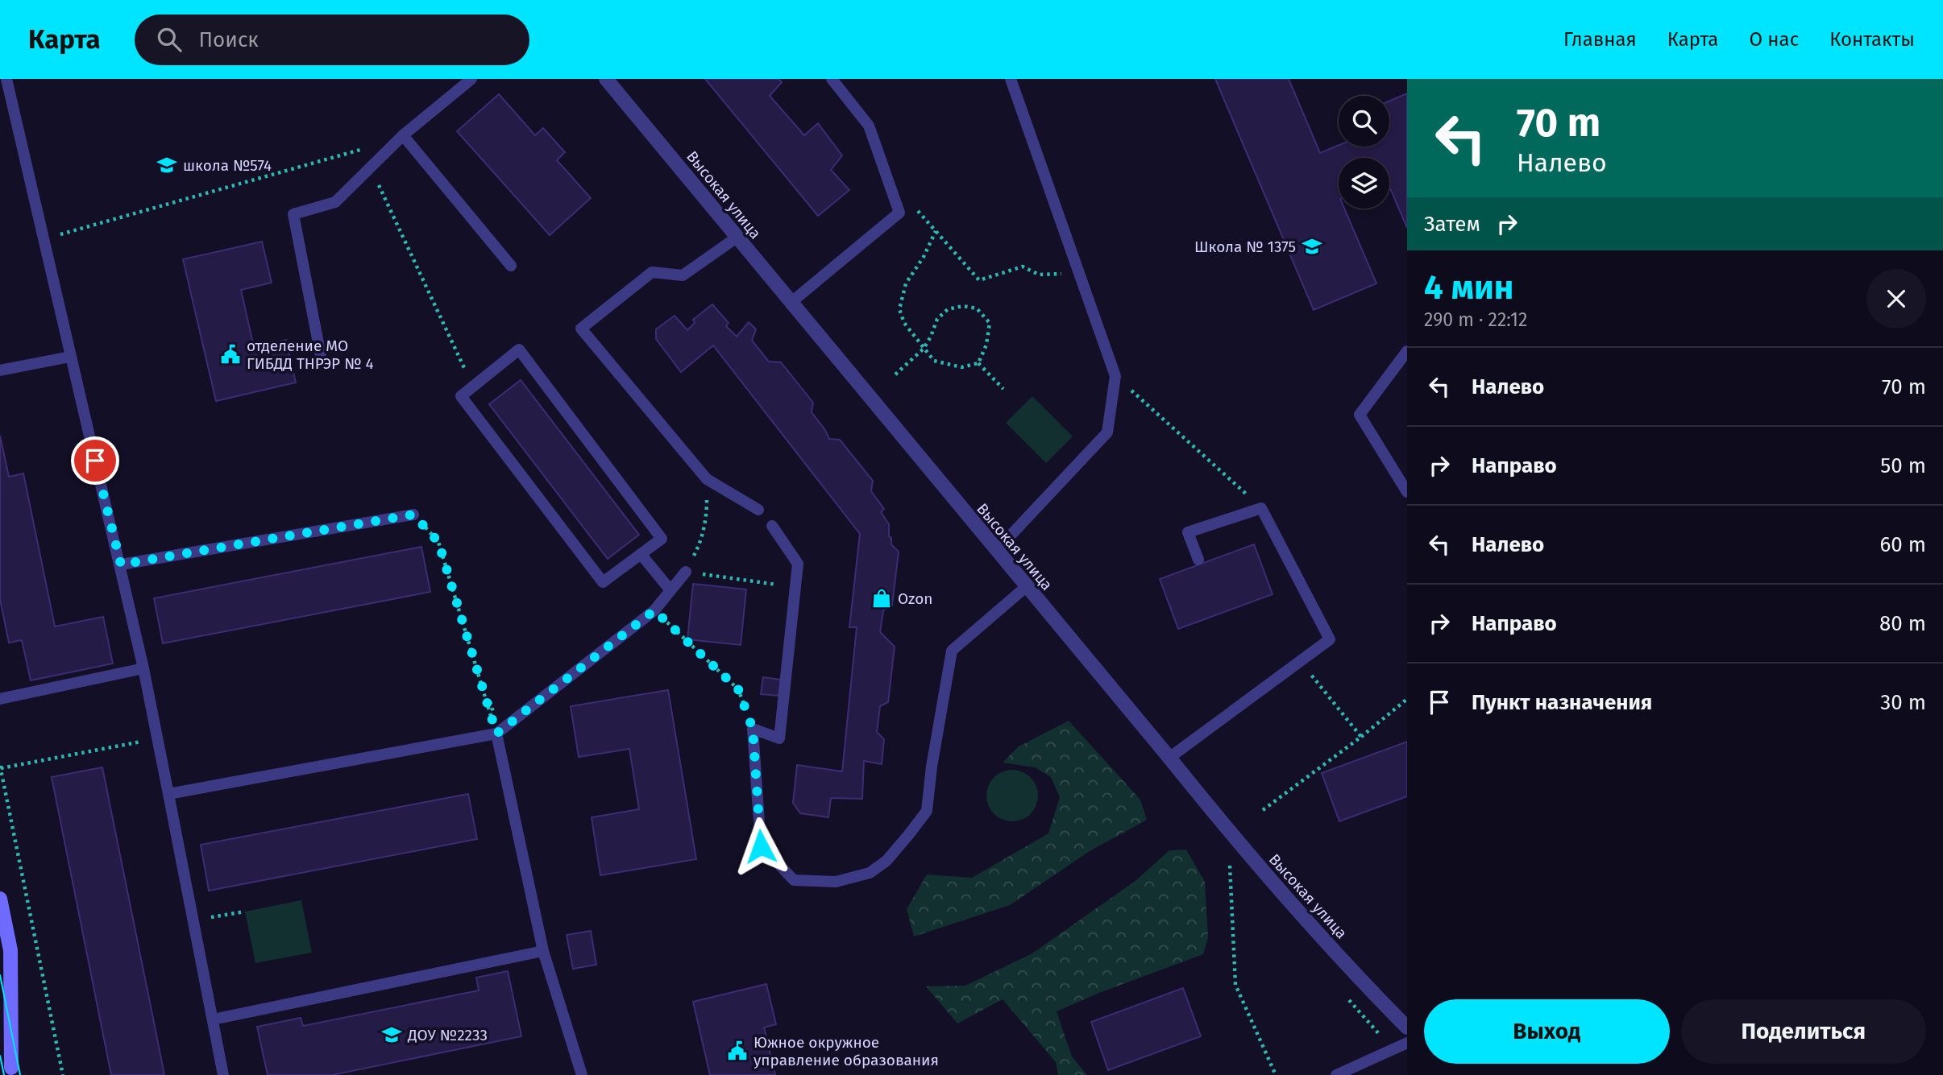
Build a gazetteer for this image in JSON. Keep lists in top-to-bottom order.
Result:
{
  "streets": {
    "street": ["Высокая улица"]
  },
  "places": {
    "school or university": ["школа №574", "Школа № 1375", "ДОУ №2233"],
    "public building": ["отделение МО ГИБДД ТНРЭР № 4", "Южное окружное управление образования"],
    "shop": ["Ozon"]
  },
  "page": {
    "header": "Карта",
    "search": "Поиск",
    "nav": [
      "Главная",
      "Карта",
      "О нас",
      "Контакты"
    ],
    "turn": ["70 m", "Налево"],
    "then": "Затем",
    "heading": ["4 мин", "290 m · 22:12"],
    "list": [
      {
        "name": "Налево",
        "value": "70 m"
      },
      {
        "name": "Направо",
        "value": "50 m"
      },
      {
        "name": "Налево",
        "value": "60 m"
      },
      {
        "name": "Направо",
        "value": "80 m"
      },
      {
        "name": "Пункт назначения",
        "value": "30 m"
      }
    ],
    "buttons": ["Выход", "Поделиться"]
  }
}
